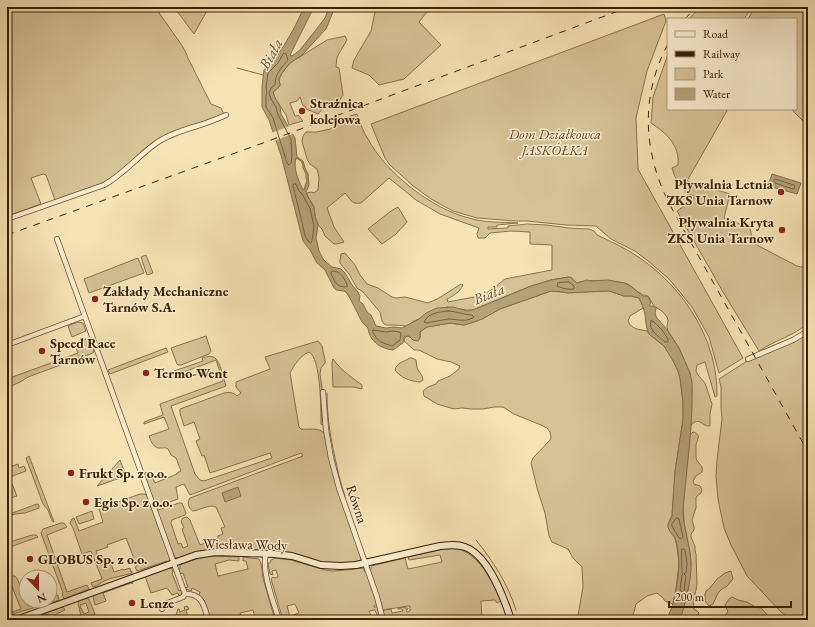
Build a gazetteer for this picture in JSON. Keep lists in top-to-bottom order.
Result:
{
  "streets": {
    "street": ["Równa", "Wiesława Wody"]
  },
  "crossings": [
    ["Równa", "Wiesława Wody"]
  ],
  "water": ["Biała"],
  "parks": ["Dom Działkowca JASKÓŁKA"],
  "places": [
    "Strażnica kolejowa",
    "Pływalnia Letnia ZKS Unia Tarnow",
    "Pływalnia Kryta ZKS Unia Tarnow",
    "Zakłady Mechaniczne Tarnów S.A.",
    "Speed Race Tarnów",
    "Termo-Went",
    "Frukt Sp. z o.o.",
    "Egis Sp. z o.o.",
    "GLOBUS Sp. z o.o.",
    "Lenze"
  ],
  "legend": [
    "Road",
    "Railway",
    "Park",
    "Water"
  ],
  "scale_bar": "200 m",
  "north": "bottom"
}
